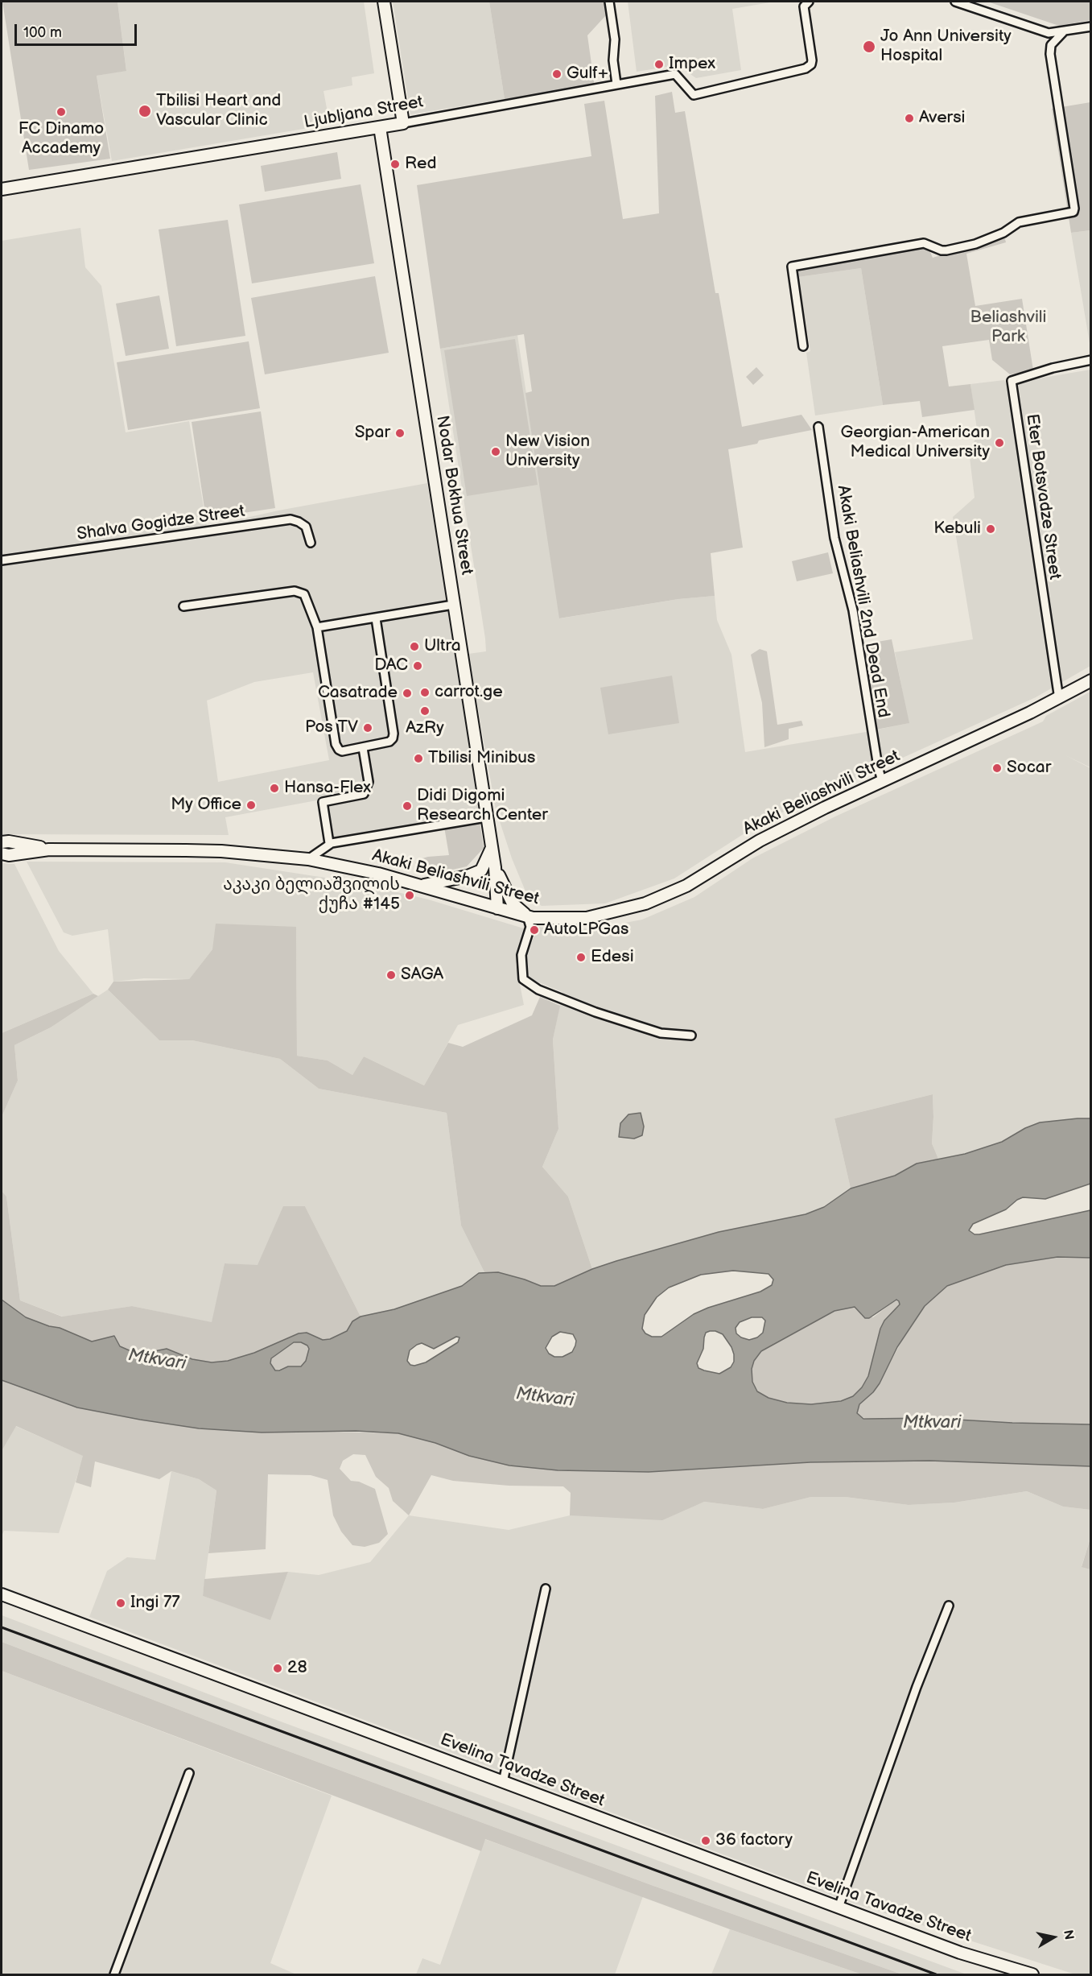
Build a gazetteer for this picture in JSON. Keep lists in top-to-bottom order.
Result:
{
  "streets": {
    "main road": [
      "Ljubljana Street",
      "Nodar Bokhua Street",
      "Akaki Beliashvili Street",
      "Evelina Tavadze Street"
    ],
    "street": ["Eter Botsvadze Street", "Shalva Gogidze Street", "Akaki Beliashvili 2nd Dead End"]
  },
  "crossings": [
    ["Ljubljana Street", "Nodar Bokhua Street"],
    ["Eter Botsvadze Street", "Akaki Beliashvili Street"],
    ["Akaki Beliashvili 2nd Dead End", "Akaki Beliashvili Street"]
  ],
  "water": ["Mtkvari"],
  "parks": ["Beliashvili Park"],
  "places": [
    "Jo Ann University Hospital",
    "Impex",
    "Gulf+",
    "Tbilisi Heart and Vascular Clinic",
    "FC Dinamo Accademy",
    "Aversi",
    "Red",
    "Spar",
    "Georgian-American Medical University",
    "New Vision University",
    "Kebuli",
    "Ultra",
    "DAC",
    "carrot.ge",
    "Casatrade",
    "AzRy",
    "Pos TV",
    "Tbilisi Minibus",
    "Socar",
    "Hansa-Flex",
    "My Office",
    "Didi Digomi Research Center",
    "აკაკი ბელიაშვილის ქუჩა #145",
    "AutoLPGas",
    "Edesi",
    "SAGA",
    "Ingi 77",
    "28",
    "36 factory"
  ],
  "scale_bar": "100 m",
  "north": "right"
}
